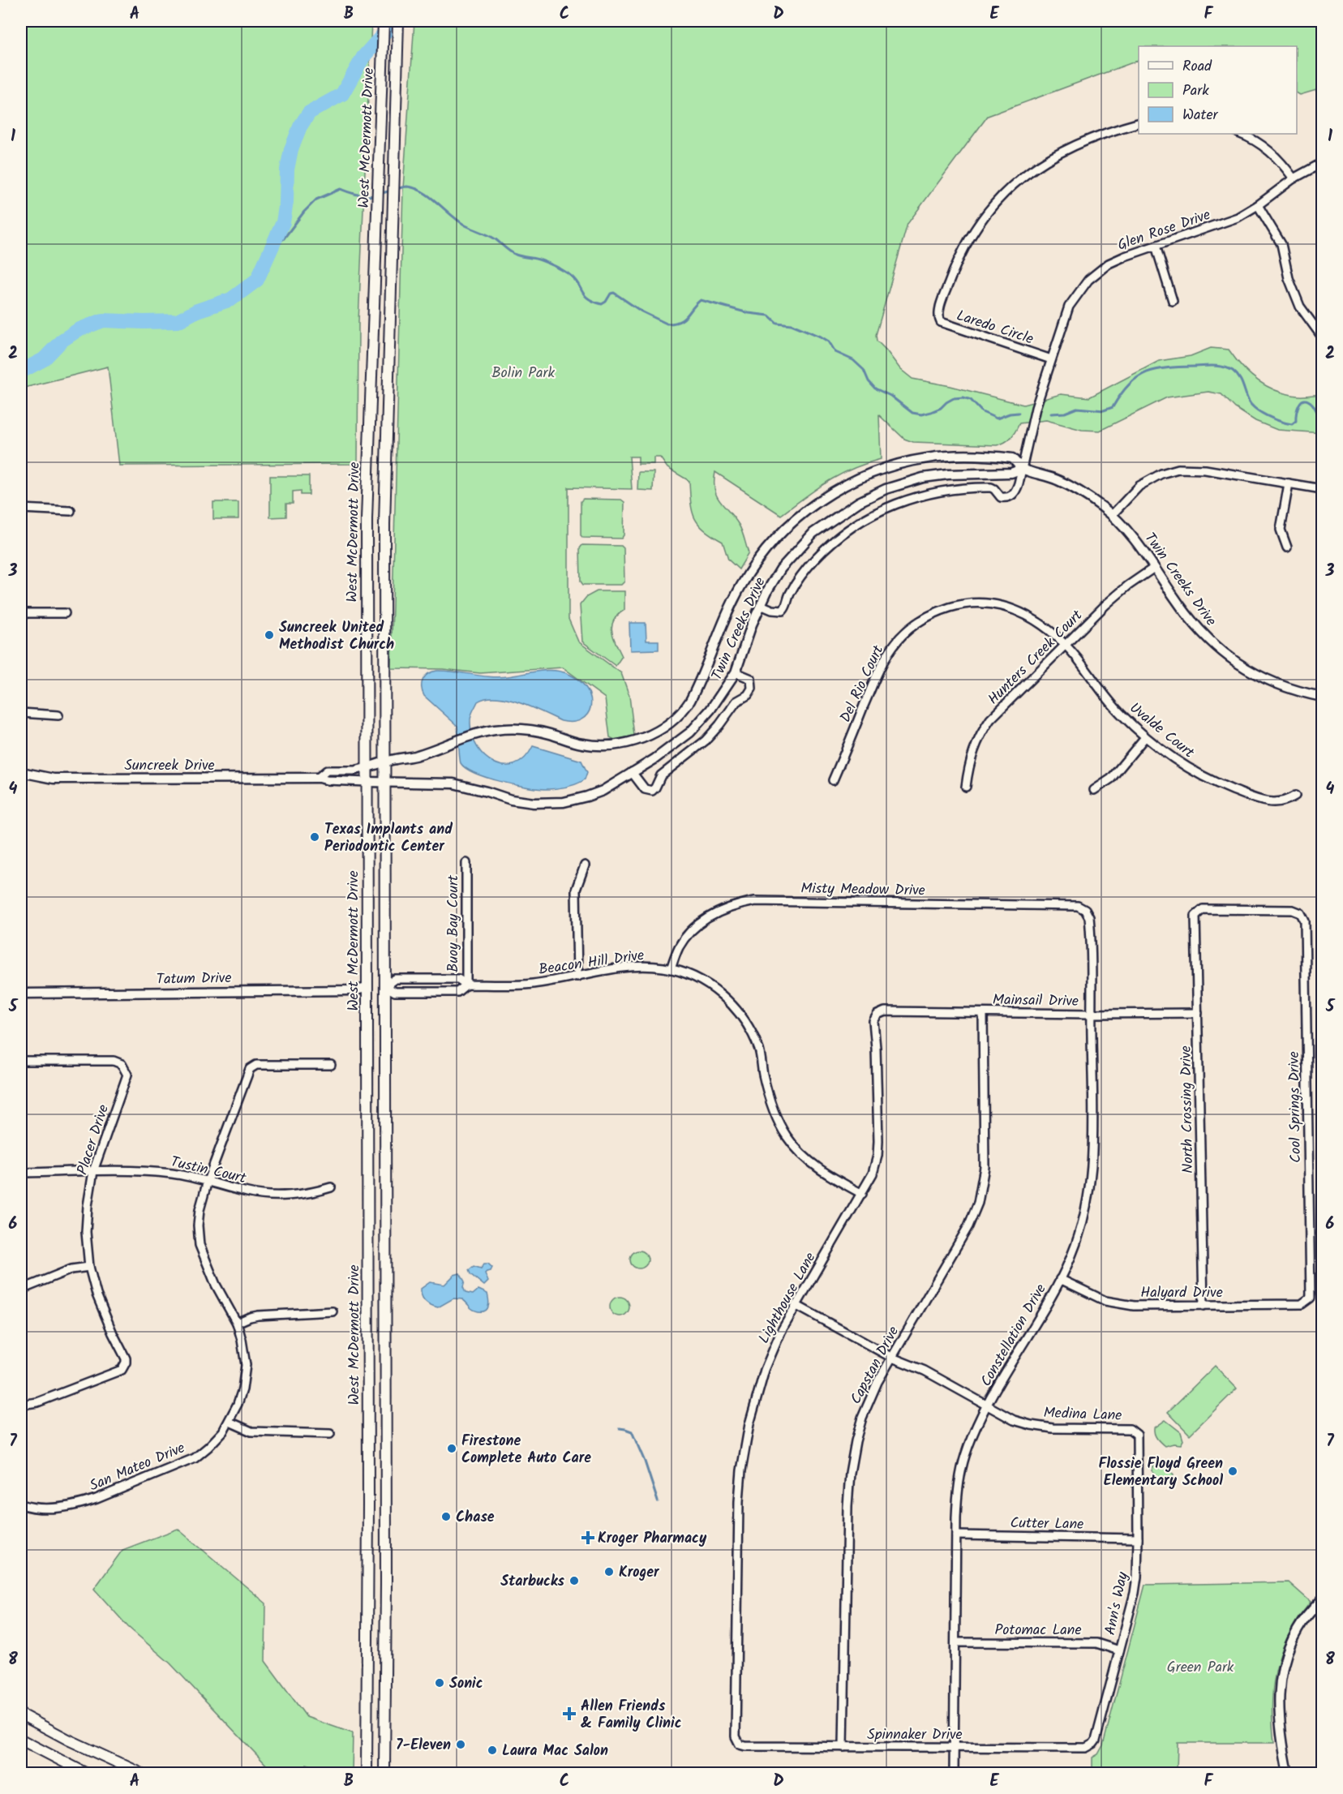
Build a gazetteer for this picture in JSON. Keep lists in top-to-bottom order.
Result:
{
  "streets": {
    "main road": ["West McDermott Drive"],
    "street": [
      "Glen Rose Drive",
      "Laredo Circle",
      "Twin Creeks Drive",
      "Hunters Creek Court",
      "Del Rio Court",
      "Uvalde Court",
      "Suncreek Drive",
      "Misty Meadow Drive",
      "Buoy Bay Court",
      "Beacon Hill Drive",
      "Tatum Drive",
      "Mainsail Drive",
      "Cool Springs Drive",
      "North Crossing Drive",
      "Placer Drive",
      "Tustin Court",
      "Halyard Drive",
      "Lighthouse Lane",
      "Constellation Drive",
      "Capstan Drive",
      "Medina Lane",
      "San Mateo Drive",
      "Cutter Lane",
      "Ann's Way",
      "Potomac Lane",
      "Spinnaker Drive"
    ]
  },
  "crossings": [
    ["West McDermott Drive", "Twin Creeks Drive"],
    ["West McDermott Drive", "Suncreek Drive"],
    ["West McDermott Drive", "Beacon Hill Drive"],
    ["West McDermott Drive", "Tatum Drive"],
    ["Glen Rose Drive", "Laredo Circle"],
    ["Glen Rose Drive", "Twin Creeks Drive"],
    ["Twin Creeks Drive", "Hunters Creek Court"],
    ["Twin Creeks Drive", "Suncreek Drive"],
    ["Hunters Creek Court", "Del Rio Court"],
    ["Hunters Creek Court", "Uvalde Court"],
    ["Del Rio Court", "Uvalde Court"],
    ["Misty Meadow Drive", "Beacon Hill Drive"],
    ["Misty Meadow Drive", "Constellation Drive"],
    ["Buoy Bay Court", "Beacon Hill Drive"],
    ["Beacon Hill Drive", "Lighthouse Lane"],
    ["Mainsail Drive", "North Crossing Drive"],
    ["Mainsail Drive", "Lighthouse Lane"],
    ["Mainsail Drive", "Constellation Drive"],
    ["Mainsail Drive", "Capstan Drive"],
    ["Cool Springs Drive", "North Crossing Drive"],
    ["Cool Springs Drive", "Halyard Drive"],
    ["North Crossing Drive", "Halyard Drive"],
    ["Placer Drive", "Tustin Court"],
    ["Tustin Court", "San Mateo Drive"],
    ["Halyard Drive", "Constellation Drive"],
    ["Lighthouse Lane", "Medina Lane"],
    ["Lighthouse Lane", "Spinnaker Drive"],
    ["Constellation Drive", "Medina Lane"],
    ["Constellation Drive", "Cutter Lane"],
    ["Constellation Drive", "Potomac Lane"],
    ["Constellation Drive", "Spinnaker Drive"],
    ["Capstan Drive", "Medina Lane"],
    ["Capstan Drive", "Spinnaker Drive"],
    ["Medina Lane", "Ann's Way"],
    ["Cutter Lane", "Ann's Way"],
    ["Ann's Way", "Potomac Lane"],
    ["Ann's Way", "Spinnaker Drive"]
  ],
  "parks": ["Bolin Park", "Green Park"],
  "places": {
    "other": [
      "Suncreek United Methodist Church",
      "Texas Implants and Periodontic Center",
      "Firestone Complete Auto Care",
      "Flossie Floyd Green Elementary School",
      "Chase",
      "Kroger",
      "Starbucks",
      "Sonic",
      "7-Eleven",
      "Laura Mac Salon"
    ],
    "health": ["Kroger Pharmacy", "Allen Friends & Family Clinic"]
  },
  "legend": ["Road", "Park", "Water"],
  "grid": {
    "columns": [
      "A",
      "B",
      "C",
      "D",
      "E",
      "F"
    ],
    "rows": [
      "1",
      "2",
      "3",
      "4",
      "5",
      "6",
      "7",
      "8"
    ]
  }
}
